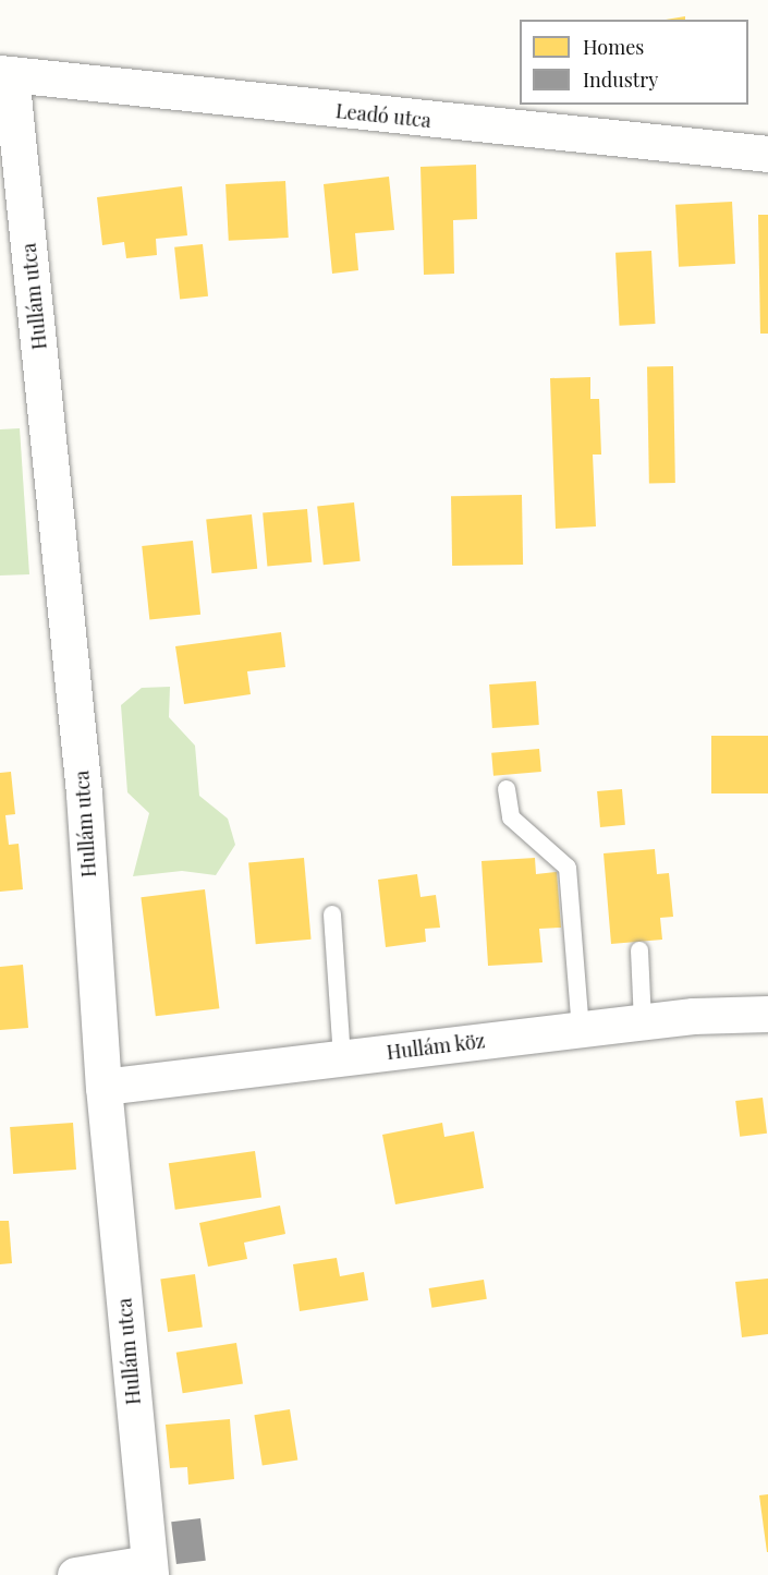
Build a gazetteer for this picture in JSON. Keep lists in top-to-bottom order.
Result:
{
  "streets": {
    "street": ["Leadó utca", "Hullám utca", "Hullám köz"]
  },
  "crossings": [
    ["Leadó utca", "Hullám utca"],
    ["Hullám utca", "Hullám köz"]
  ],
  "legend": ["Homes", "Industry"]
}
